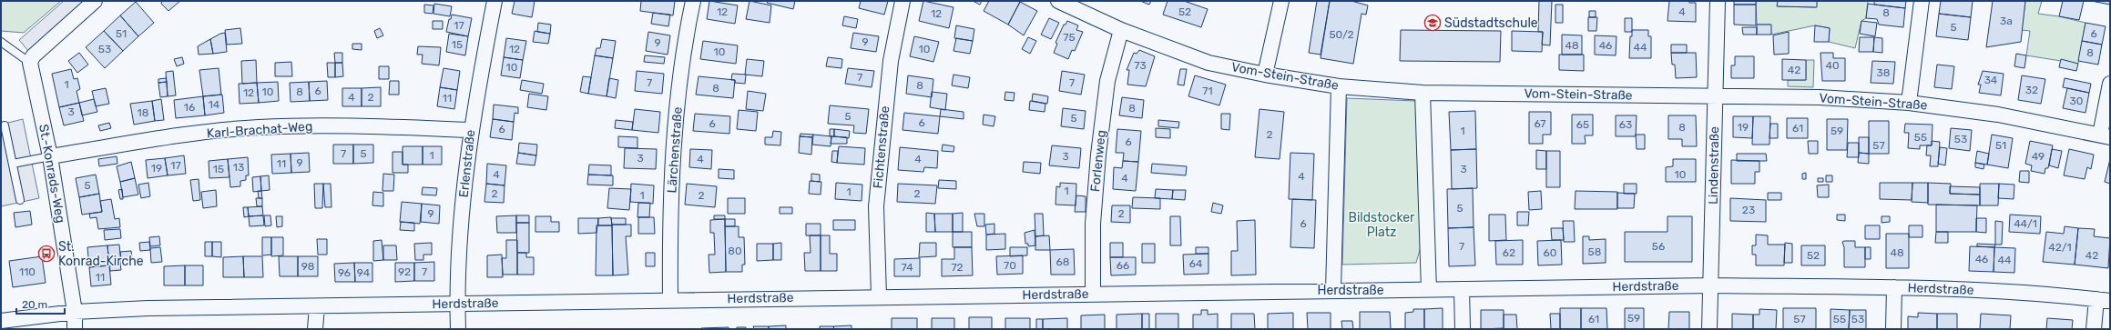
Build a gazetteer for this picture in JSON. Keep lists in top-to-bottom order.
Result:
{
  "streets": {
    "street": [
      "Vom-Stein-Straße",
      "Karl-Brachat-Weg",
      "Fichtenstraße",
      "Lärchenstraße",
      "Forlenweg",
      "Erlenstraße",
      "Lindenstraße",
      "St.-Konrads-Weg",
      "Herdstraße"
    ]
  },
  "crossings": [
    ["Vom-Stein-Straße", "Forlenweg"],
    ["Vom-Stein-Straße", "Lindenstraße"],
    ["Karl-Brachat-Weg", "Erlenstraße"],
    ["Karl-Brachat-Weg", "St.-Konrads-Weg"],
    ["Fichtenstraße", "Herdstraße"],
    ["Lärchenstraße", "Herdstraße"],
    ["Forlenweg", "Herdstraße"],
    ["Erlenstraße", "Herdstraße"],
    ["Lindenstraße", "Herdstraße"],
    ["St.-Konrads-Weg", "Herdstraße"]
  ],
  "parks": ["Bildstocker Platz"],
  "places": {
    "school or university": ["Südstadtschule"],
    "bus stop": ["St. Konrad-Kirche"]
  },
  "house_numbers": [
    "12",
    "52",
    "4",
    "8",
    "12",
    "3a",
    "17",
    "5",
    "51",
    "6",
    "50/2",
    "75",
    "9",
    "9",
    "15",
    "48",
    "46",
    "44",
    "53",
    "12",
    "10",
    "10",
    "8",
    "73",
    "40",
    "10",
    "42",
    "38",
    "7",
    "34",
    "7",
    "7",
    "1",
    "8",
    "8",
    "32",
    "6",
    "71",
    "10",
    "8",
    "12",
    "4",
    "2",
    "11",
    "30",
    "14",
    "16",
    "8",
    "3",
    "18",
    "5",
    "5",
    "6",
    "6",
    "67",
    "65",
    "63",
    "8",
    "19",
    "61",
    "6",
    "1",
    "59",
    "2",
    "55",
    "53",
    "6",
    "57",
    "51",
    "7",
    "5",
    "1",
    "3",
    "49",
    "3",
    "4",
    "4",
    "9",
    "11",
    "17",
    "13",
    "19",
    "15",
    "3",
    "4",
    "10",
    "4",
    "4",
    "5",
    "1",
    "1",
    "2",
    "2",
    "1",
    "2",
    "5",
    "23",
    "9",
    "2",
    "6",
    "44/1",
    "7",
    "56",
    "42/1",
    "80",
    "58",
    "62",
    "60",
    "48",
    "52",
    "42",
    "46",
    "44",
    "68",
    "64",
    "70",
    "66",
    "98",
    "74",
    "72",
    "110",
    "92",
    "7",
    "96",
    "94",
    "11",
    "59",
    "61",
    "57",
    "55",
    "53"
  ],
  "scale_bar": "20 m"
}
